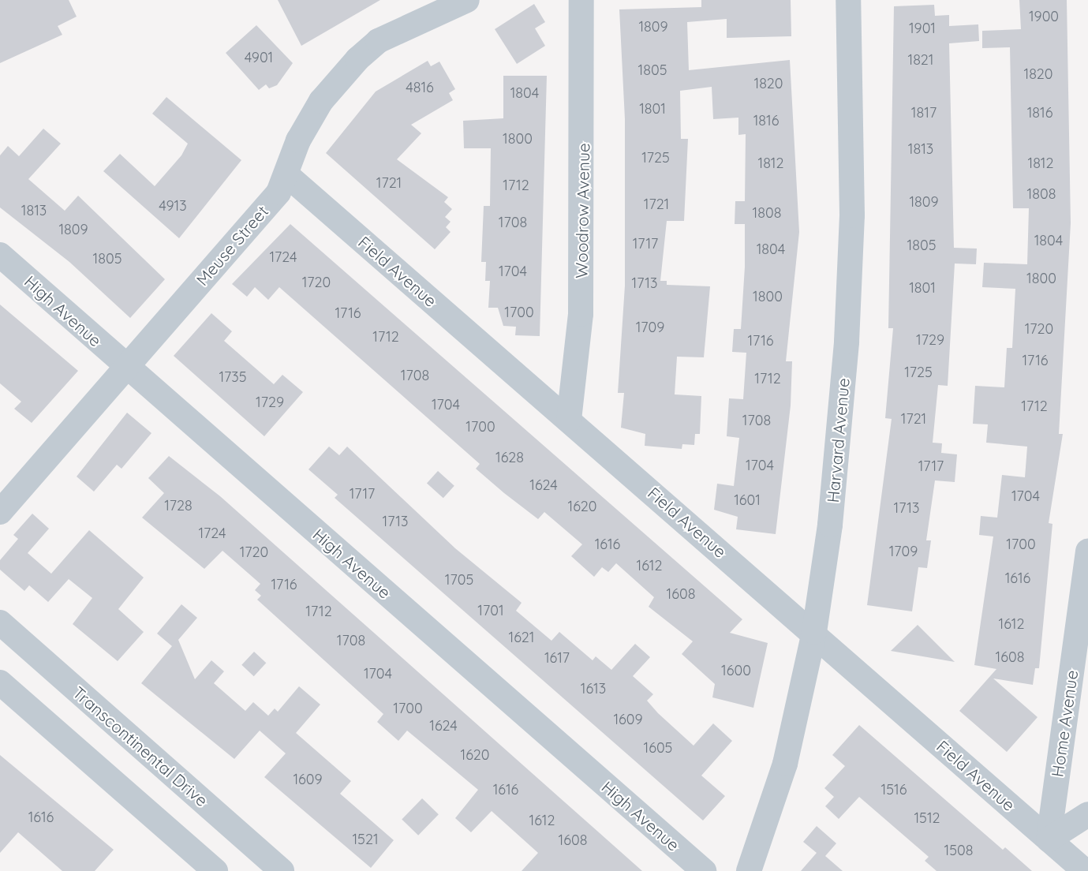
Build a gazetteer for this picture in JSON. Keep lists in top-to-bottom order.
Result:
{
  "streets": {
    "street": [
      "Woodrow Avenue",
      "Meuse Street",
      "Field Avenue",
      "High Avenue",
      "Harvard Avenue",
      "Home Avenue",
      "Transcontinental Drive"
    ]
  },
  "crossings": [
    ["Woodrow Avenue", "Field Avenue"],
    ["Meuse Street", "Field Avenue"],
    ["Meuse Street", "High Avenue"],
    ["Field Avenue", "Harvard Avenue"],
    ["Field Avenue", "Home Avenue"]
  ],
  "house_numbers": [
    "1900",
    "1809",
    "1901",
    "4901",
    "1821",
    "1805",
    "1820",
    "1820",
    "4816",
    "1804",
    "1801",
    "1817",
    "1816",
    "1816",
    "1800",
    "1813",
    "1725",
    "1812",
    "1812",
    "1721",
    "1712",
    "1808",
    "1809",
    "1721",
    "4913",
    "1813",
    "1808",
    "1708",
    "1809",
    "1804",
    "1717",
    "1805",
    "1804",
    "1724",
    "1805",
    "1704",
    "1800",
    "1720",
    "1713",
    "1801",
    "1800",
    "1700",
    "1716",
    "1709",
    "1720",
    "1712",
    "1729",
    "1716",
    "1716",
    "1725",
    "1708",
    "1735",
    "1712",
    "1729",
    "1704",
    "1712",
    "1721",
    "1708",
    "1700",
    "1628",
    "1704",
    "1717",
    "1624",
    "1717",
    "1704",
    "1601",
    "1728",
    "1620",
    "1713",
    "1713",
    "1724",
    "1616",
    "1700",
    "1709",
    "1720",
    "1612",
    "1616",
    "1705",
    "1716",
    "1608",
    "1701",
    "1712",
    "1612",
    "1621",
    "1708",
    "1608",
    "1617",
    "1600",
    "1704",
    "1613",
    "1700",
    "1609",
    "1624",
    "1605",
    "1620",
    "1609",
    "1616",
    "1516",
    "1616",
    "1512",
    "1612",
    "1521",
    "1608",
    "1508"
  ]
}
